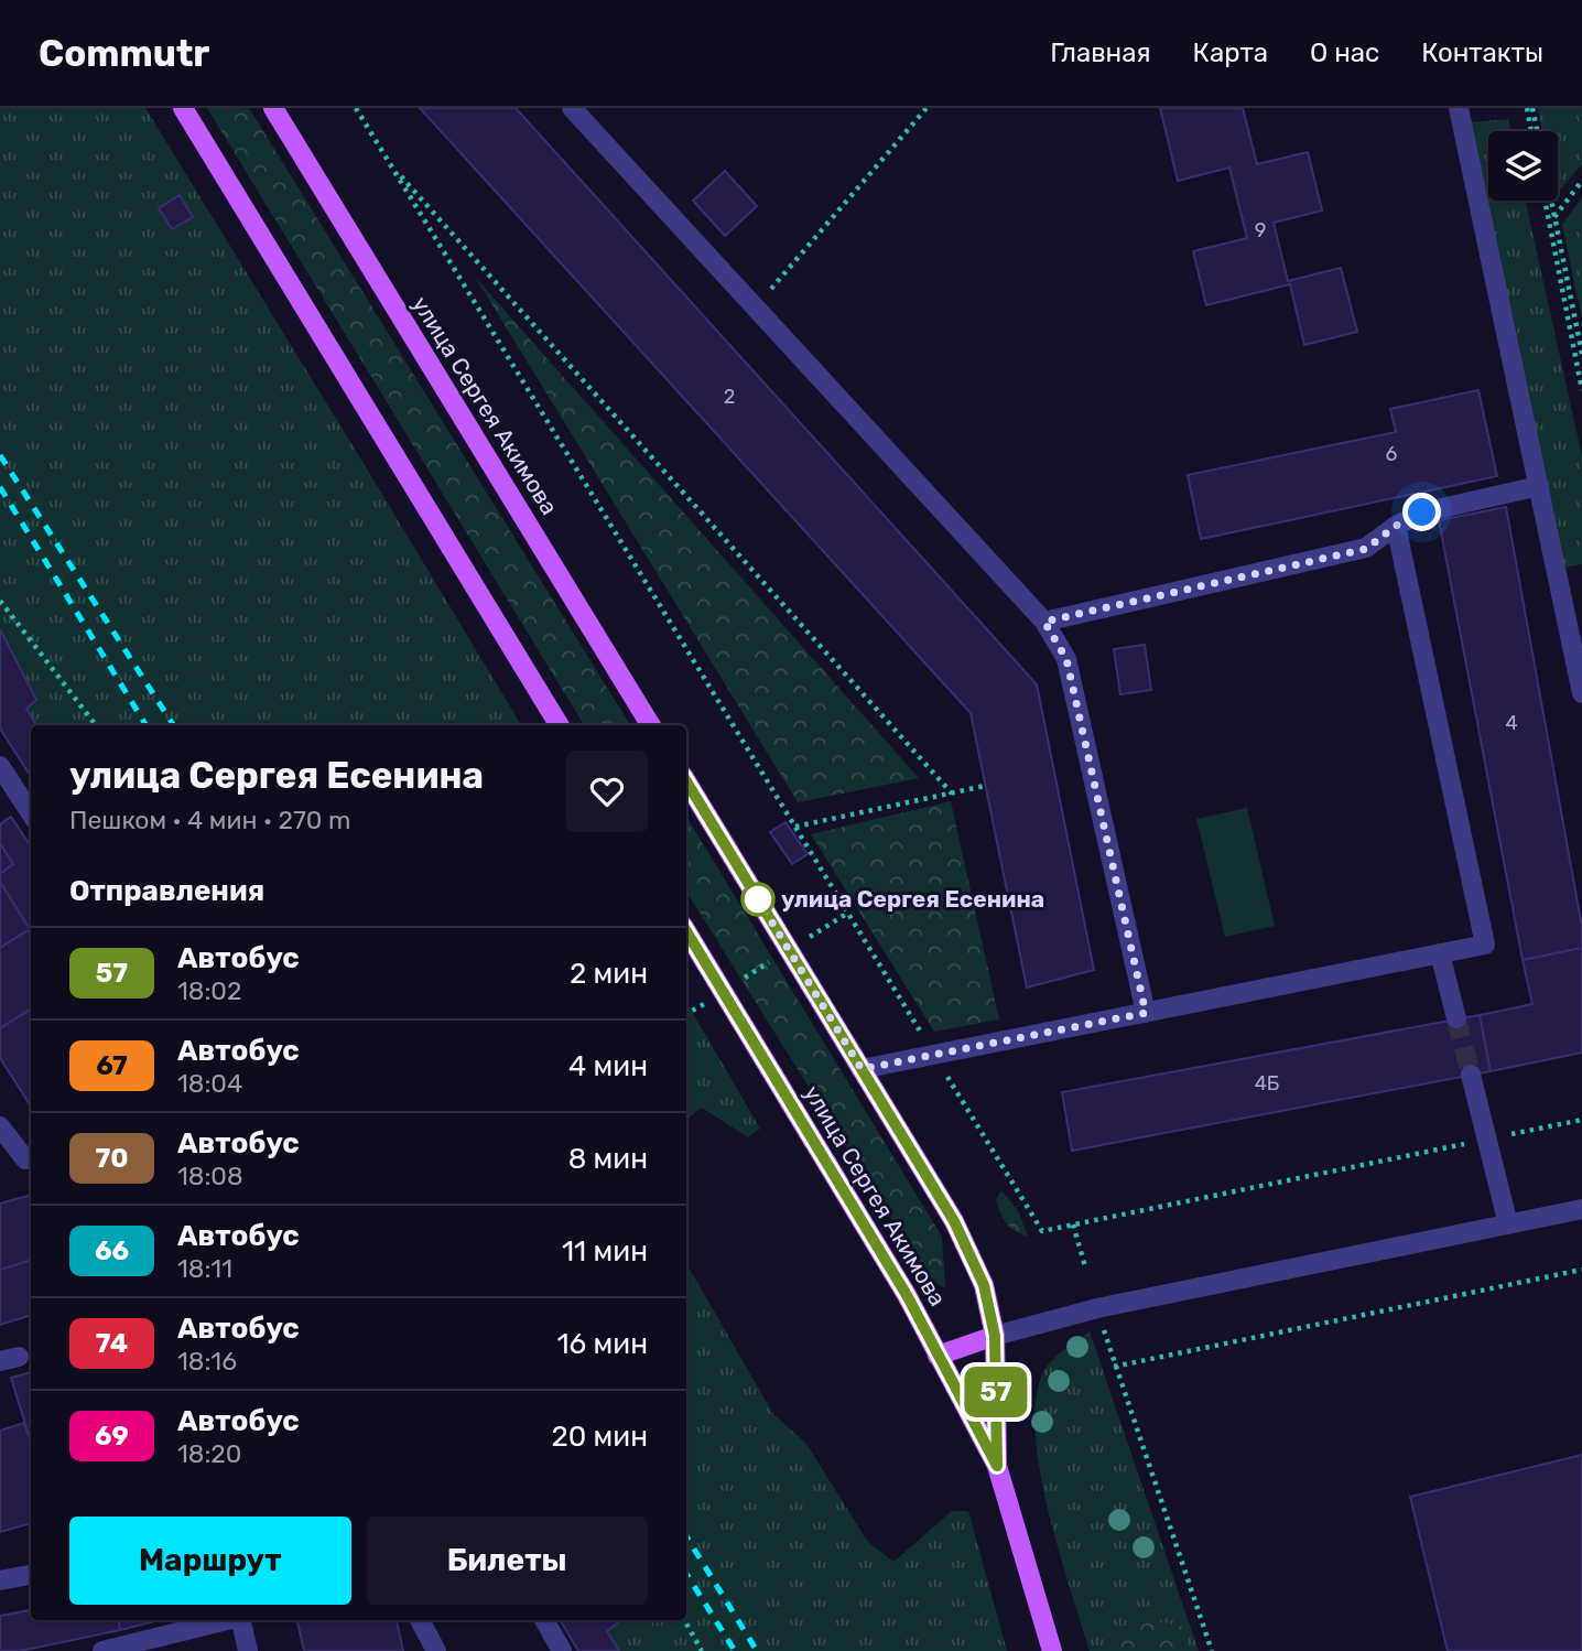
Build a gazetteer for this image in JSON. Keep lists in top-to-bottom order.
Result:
{
  "streets": {
    "main road": ["улица Сергея Акимова"]
  },
  "places": ["улица Сергея Есенина"],
  "lines": ["bus line 57"],
  "house_numbers": [
    "9",
    "2",
    "6",
    "4",
    "4Б"
  ],
  "page": {
    "header": "Commutr",
    "nav": [
      "Главная",
      "Карта",
      "О нас",
      "Контакты"
    ],
    "on_map": "57",
    "heading": [
      ["улица Сергея Есенина", "Пешком · 4 мин · 270 m"],
      "Отправления"
    ],
    "list": [
      {
        "mark": "57",
        "name": "Автобус",
        "note": "18:02",
        "value": "2 мин"
      },
      {
        "mark": "67",
        "name": "Автобус",
        "note": "18:04",
        "value": "4 мин"
      },
      {
        "mark": "70",
        "name": "Автобус",
        "note": "18:08",
        "value": "8 мин"
      },
      {
        "mark": "66",
        "name": "Автобус",
        "note": "18:11",
        "value": "11 мин"
      },
      {
        "mark": "74",
        "name": "Автобус",
        "note": "18:16",
        "value": "16 мин"
      },
      {
        "mark": "69",
        "name": "Автобус",
        "note": "18:20",
        "value": "20 мин"
      }
    ],
    "buttons": ["Маршрут", "Билеты"]
  }
}
